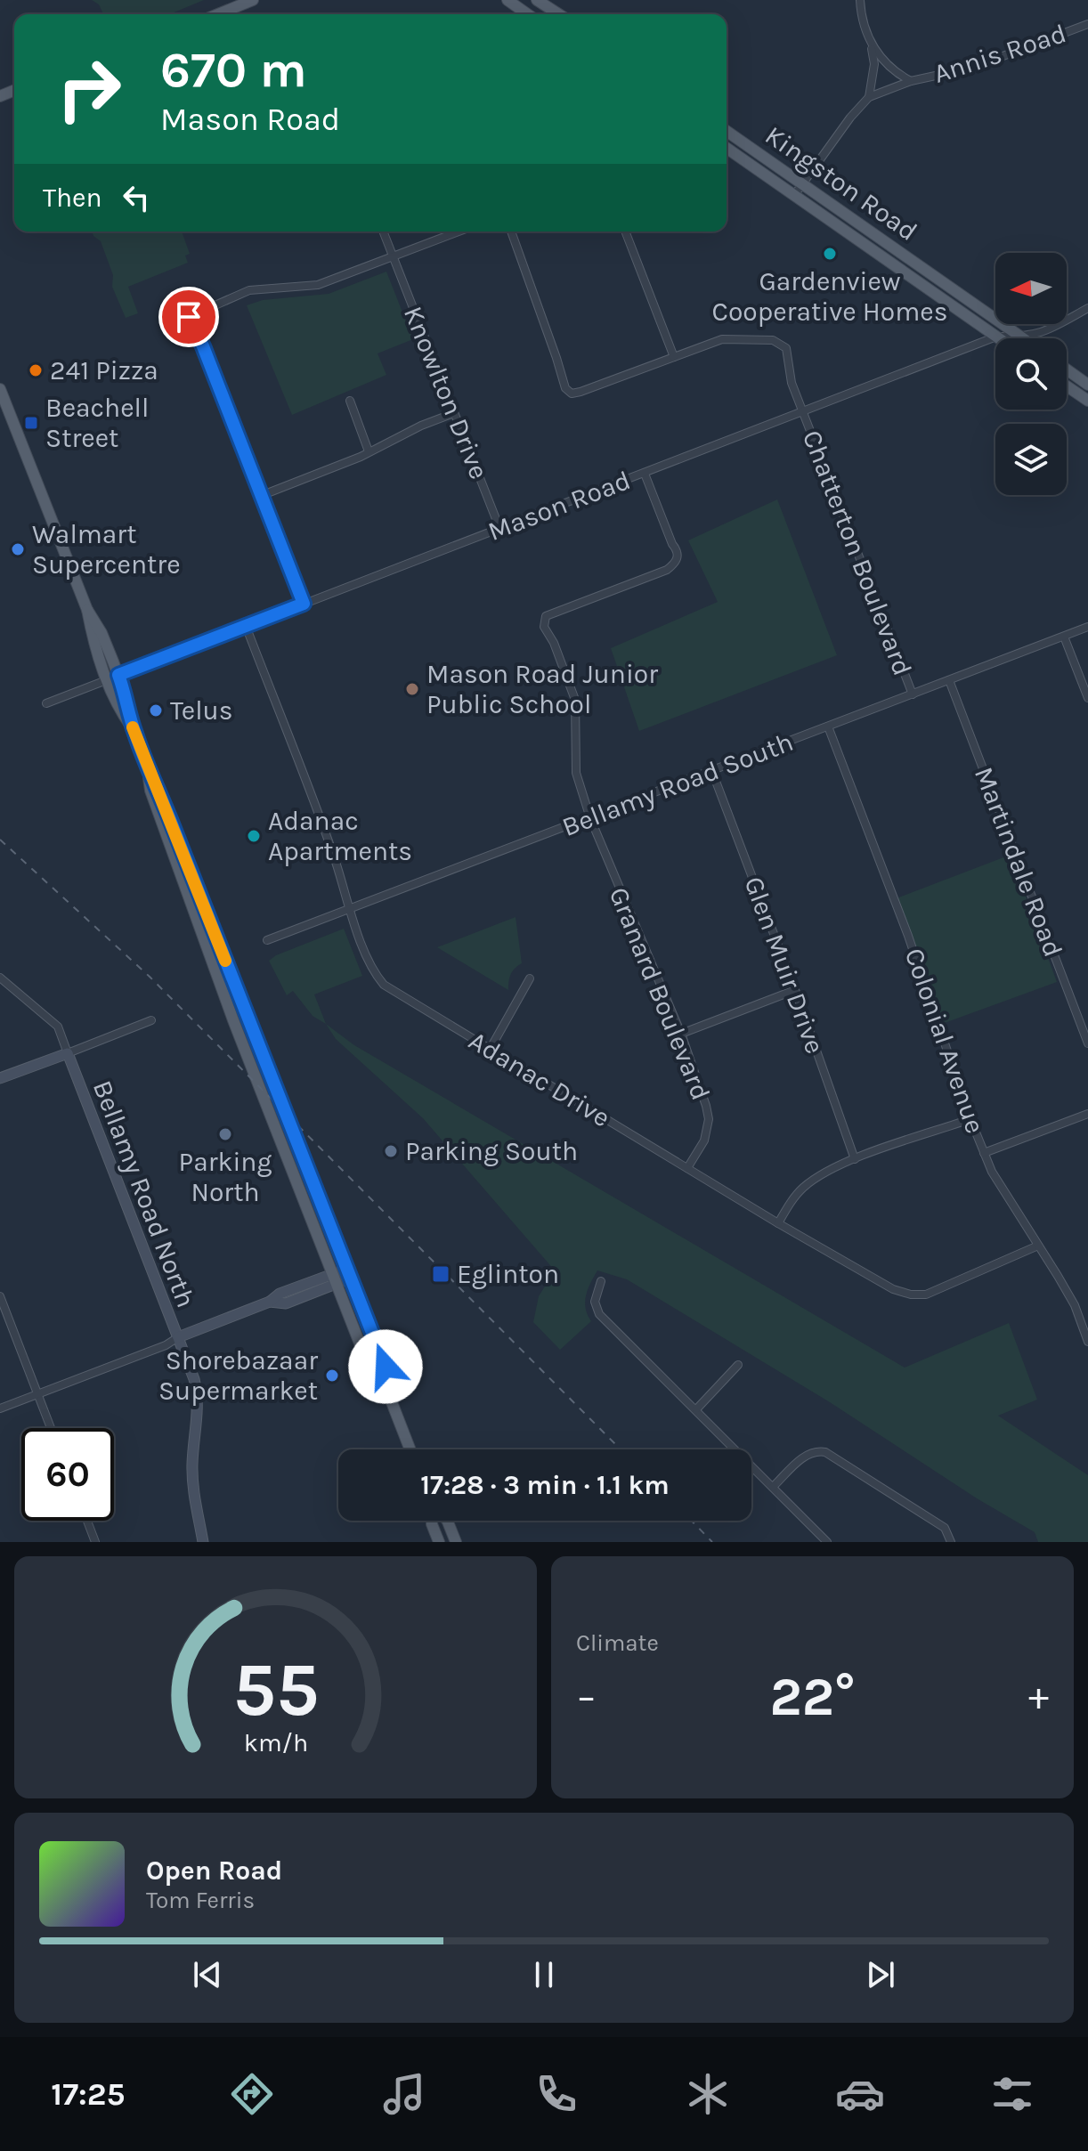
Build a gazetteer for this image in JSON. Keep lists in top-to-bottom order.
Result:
{
  "streets": {
    "main road": ["Kingston Road"],
    "street": [
      "Annis Road",
      "Knowlton Drive",
      "Mason Road",
      "Chatterton Boulevard",
      "Bellamy Road South",
      "Martindale Road",
      "Glen Muir Drive",
      "Granard Boulevard",
      "Colonial Avenue",
      "Adanac Drive",
      "Bellamy Road North"
    ]
  },
  "crossings": [
    ["Kingston Road", "Mason Road"],
    ["Knowlton Drive", "Mason Road"],
    ["Mason Road", "Chatterton Boulevard"],
    ["Mason Road", "Granard Boulevard"],
    ["Mason Road", "Adanac Drive"],
    ["Chatterton Boulevard", "Bellamy Road South"],
    ["Bellamy Road South", "Martindale Road"],
    ["Bellamy Road South", "Glen Muir Drive"],
    ["Bellamy Road South", "Granard Boulevard"],
    ["Bellamy Road South", "Colonial Avenue"],
    ["Bellamy Road South", "Adanac Drive"],
    ["Granard Boulevard", "Adanac Drive"],
    ["Colonial Avenue", "Adanac Drive"]
  ],
  "places": {
    "other": [
      "Gardenview Cooperative Homes",
      "241 Pizza",
      "Walmart Supercentre",
      "Mason Road Junior Public School",
      "Telus",
      "Adanac Apartments",
      "Parking North",
      "Parking South",
      "Shorebazaar Supermarket"
    ],
    "transit": ["Beachell Street", "Eglinton"]
  },
  "north": "left",
  "page": {
    "turn": ["670 m", "Mason Road"],
    "then": "Then",
    "limit": "60",
    "trip": "17:28 · 3 min · 1.1 km",
    "tile": "Climate",
    "heat": ["−", "22°", "+"],
    "song": ["Open Road", "Tom Ferris"],
    "tabs": "17:25",
    "gauge": ["55", "km/h"]
  }
}
